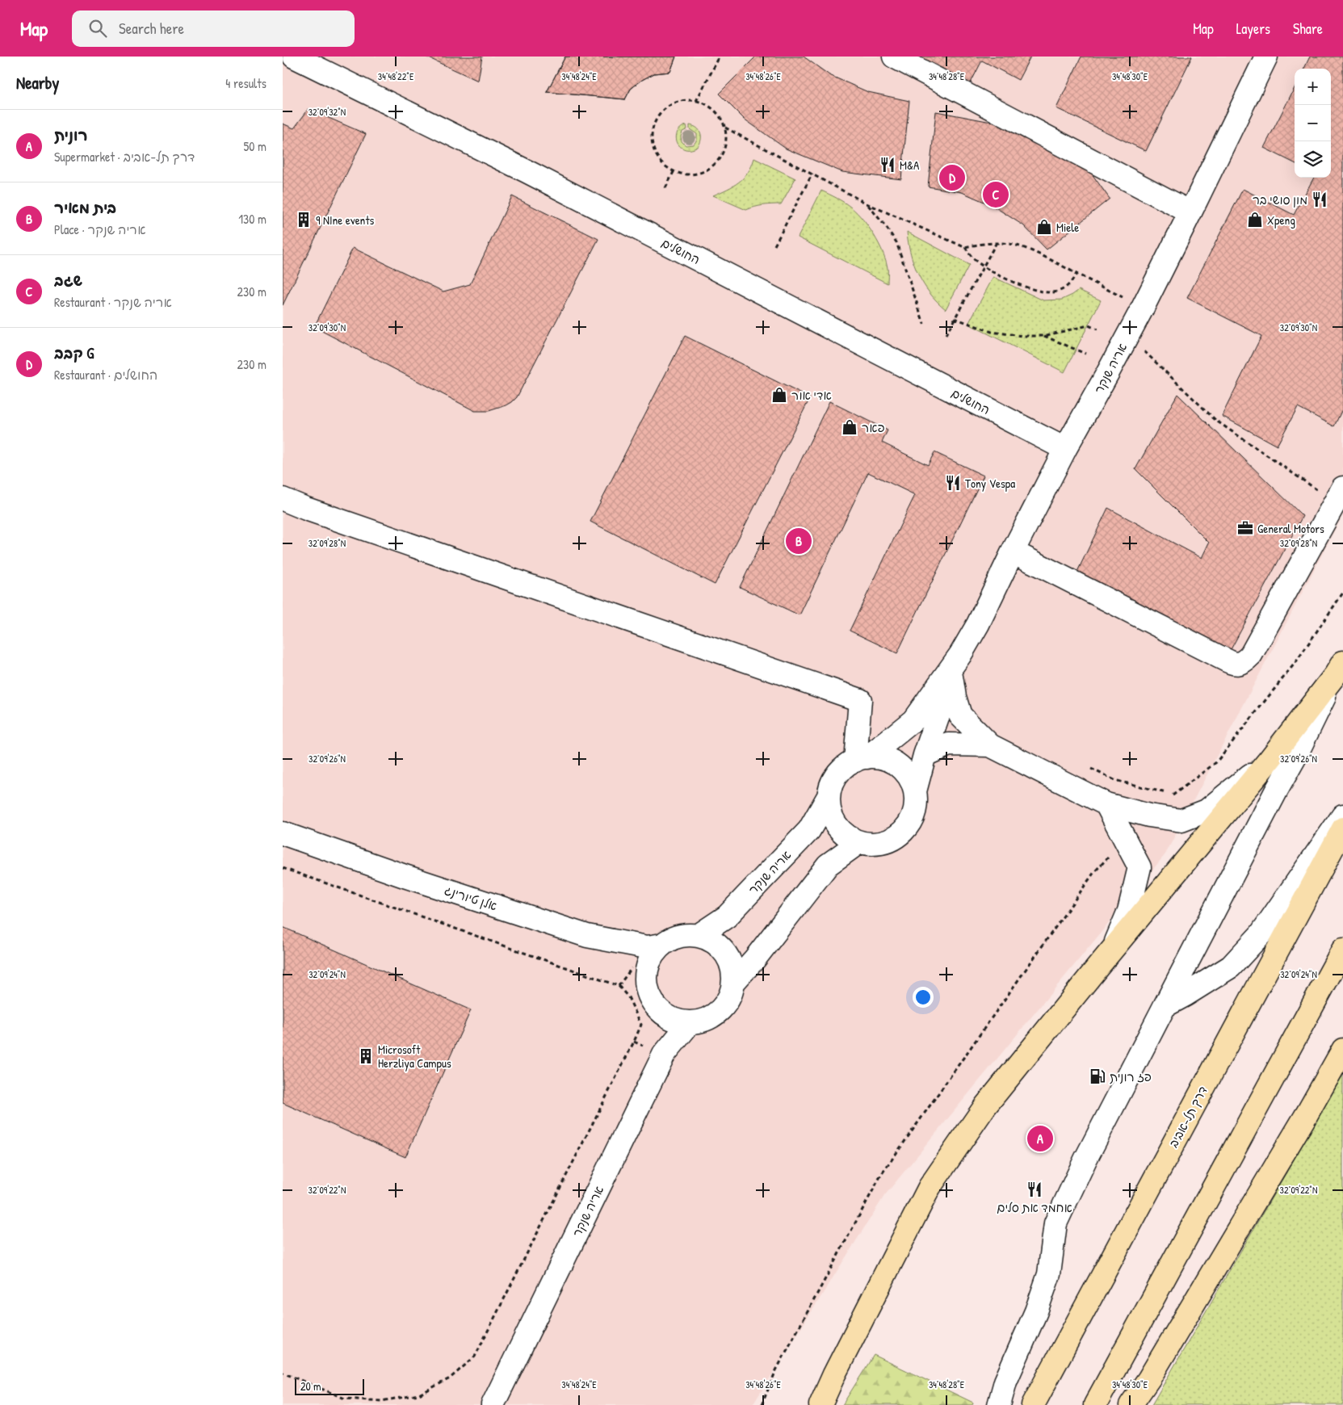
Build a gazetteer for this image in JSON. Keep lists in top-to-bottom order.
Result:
{
  "streets": {
    "main road": ["דרך תל-אביב"],
    "street": ["החושלים", "אריה שנקר", "אלן טיורינג"]
  },
  "crossings": [
    ["החושלים", "אריה שנקר"],
    ["אריה שנקר", "אלן טיורינג"]
  ],
  "places": {
    "restaurant": [
      "M&A",
      "מון סושי בר",
      "Tony Vespa",
      "אחמד את סלים"
    ],
    "building": ["9 NIne events", "Microsoft Herzliya Campus"],
    "shop": [
      "Xpeng",
      "Miele",
      "אדי אור",
      "פאר"
    ],
    "office": ["General Motors"],
    "fuel station": ["פז רונית"]
  },
  "scale_bar": "20 m",
  "page": {
    "header": "Map",
    "search": "Search here",
    "nav": ["Map", "Layers", "Share"],
    "heading": ["Nearby", "4 results"],
    "map_buttons": ["+", "−"],
    "list": [
      {
        "mark": "A",
        "name": "רונית",
        "note": "Supermarket · דרך תל-אביב",
        "value": "50 m"
      },
      {
        "mark": "B",
        "name": "בית מאיר",
        "note": "Place · אריה שנקר",
        "value": "130 m"
      },
      {
        "mark": "C",
        "name": "שגב",
        "note": "Restaurant · אריה שנקר",
        "value": "230 m"
      },
      {
        "mark": "D",
        "name": "קבב G",
        "note": "Restaurant · החושלים",
        "value": "230 m"
      }
    ],
    "pins": [
      "D",
      "C",
      "B",
      "A"
    ],
    "scale": "20 m"
  },
  "coordinates": [
    "34°48'22\"E",
    "34°48'24\"E",
    "34°48'26\"E",
    "34°48'28\"E",
    "34°48'30\"E",
    "32°09'32\"N",
    "32°09'30\"N",
    "32°09'28\"N",
    "32°09'26\"N",
    "32°09'24\"N",
    "32°09'22\"N"
  ]
}
